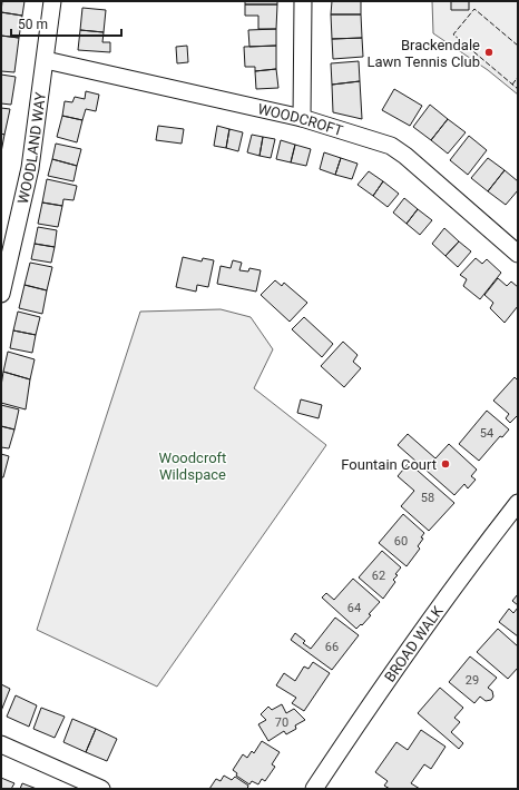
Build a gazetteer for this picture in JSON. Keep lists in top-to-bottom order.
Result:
{
  "streets": {
    "street": ["WOODCROFT", "WOODLAND WAY", "BROAD WALK"]
  },
  "crossings": [
    ["WOODCROFT", "WOODLAND WAY"]
  ],
  "parks": ["Woodcroft Wildspace"],
  "places": ["Brackendale Lawn Tennis Club", "Fountain Court"],
  "house_numbers": [
    "54",
    "58",
    "60",
    "62",
    "64",
    "66",
    "29",
    "70"
  ],
  "scale_bar": "50 m"
}
